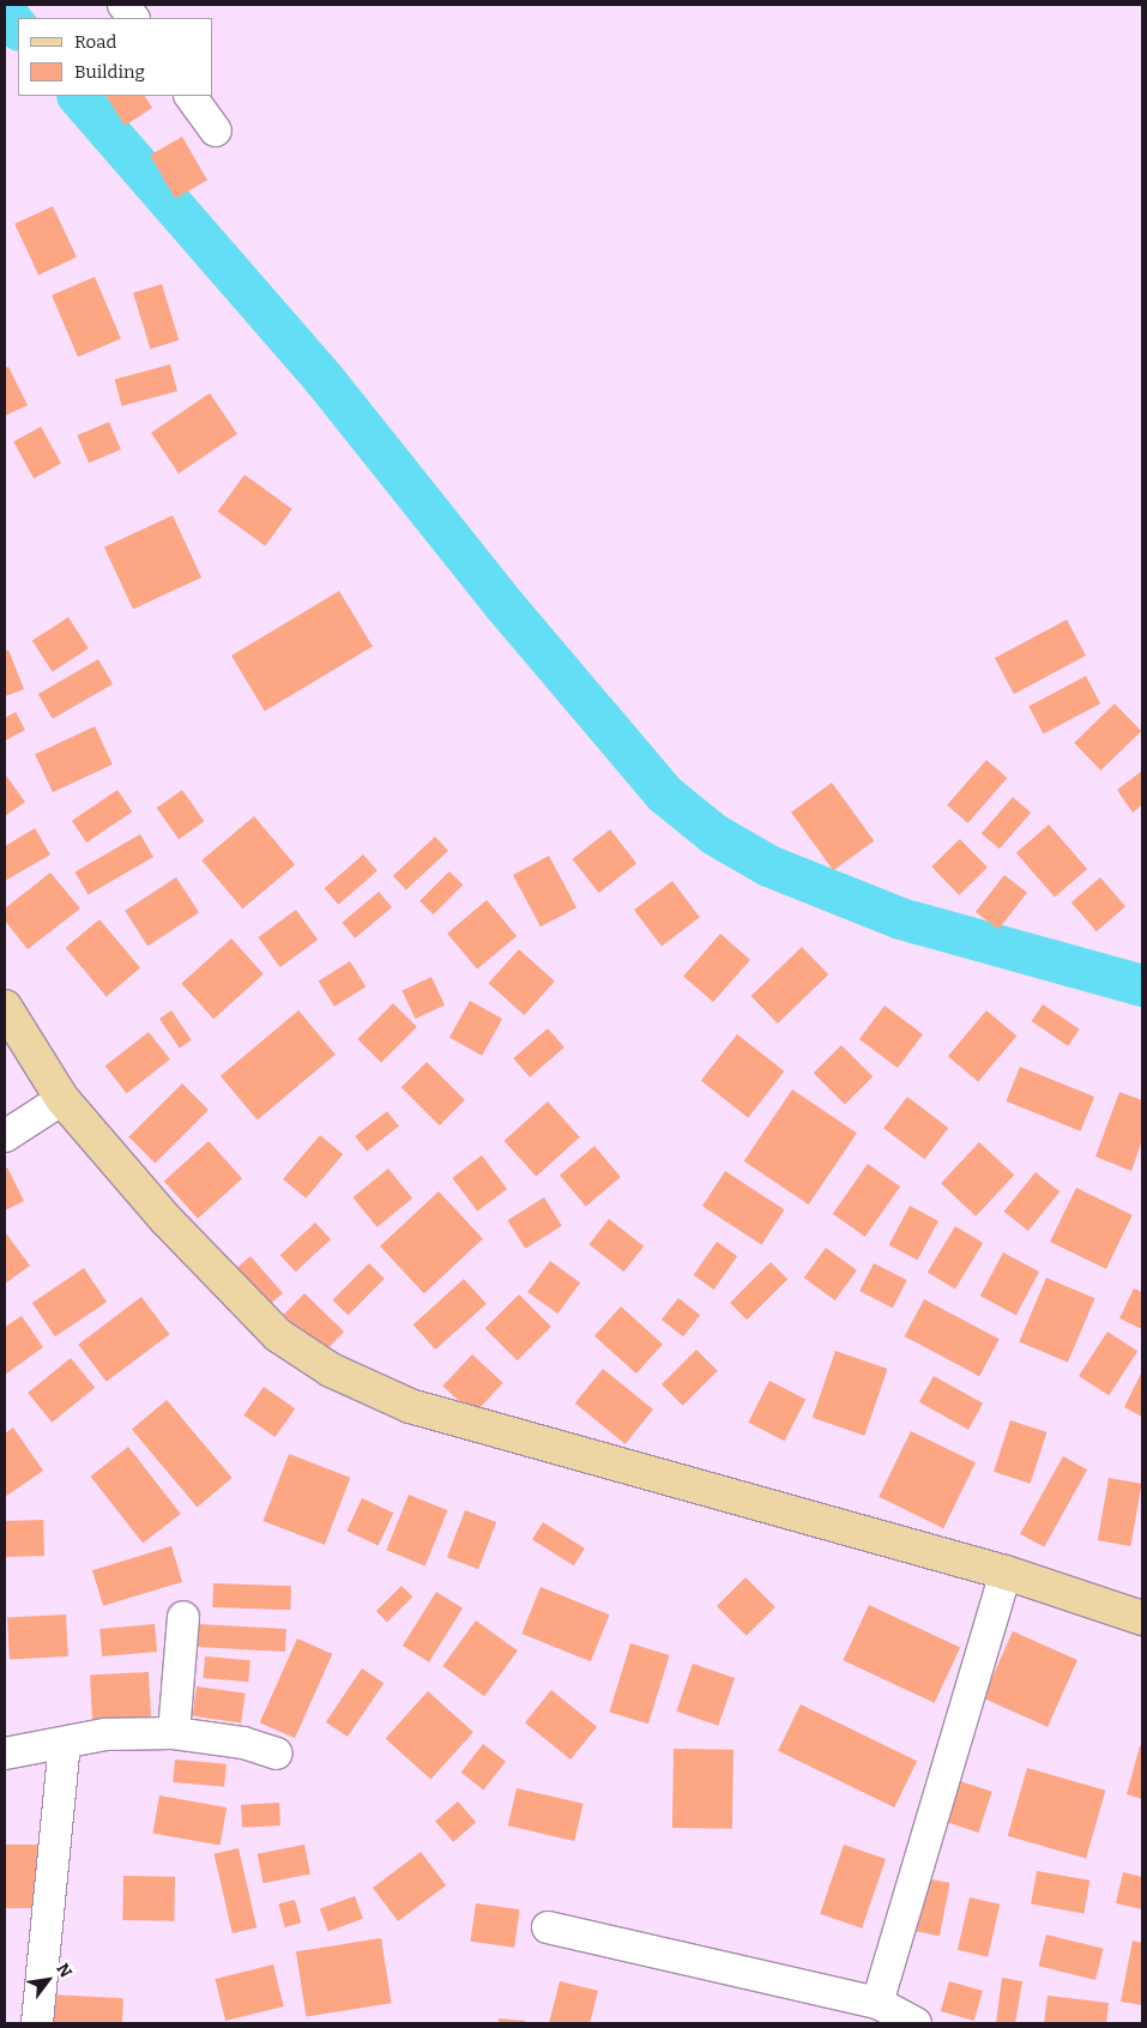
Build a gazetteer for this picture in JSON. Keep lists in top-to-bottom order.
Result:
{
  "legend": ["Road", "Building"],
  "north": "top right"
}
